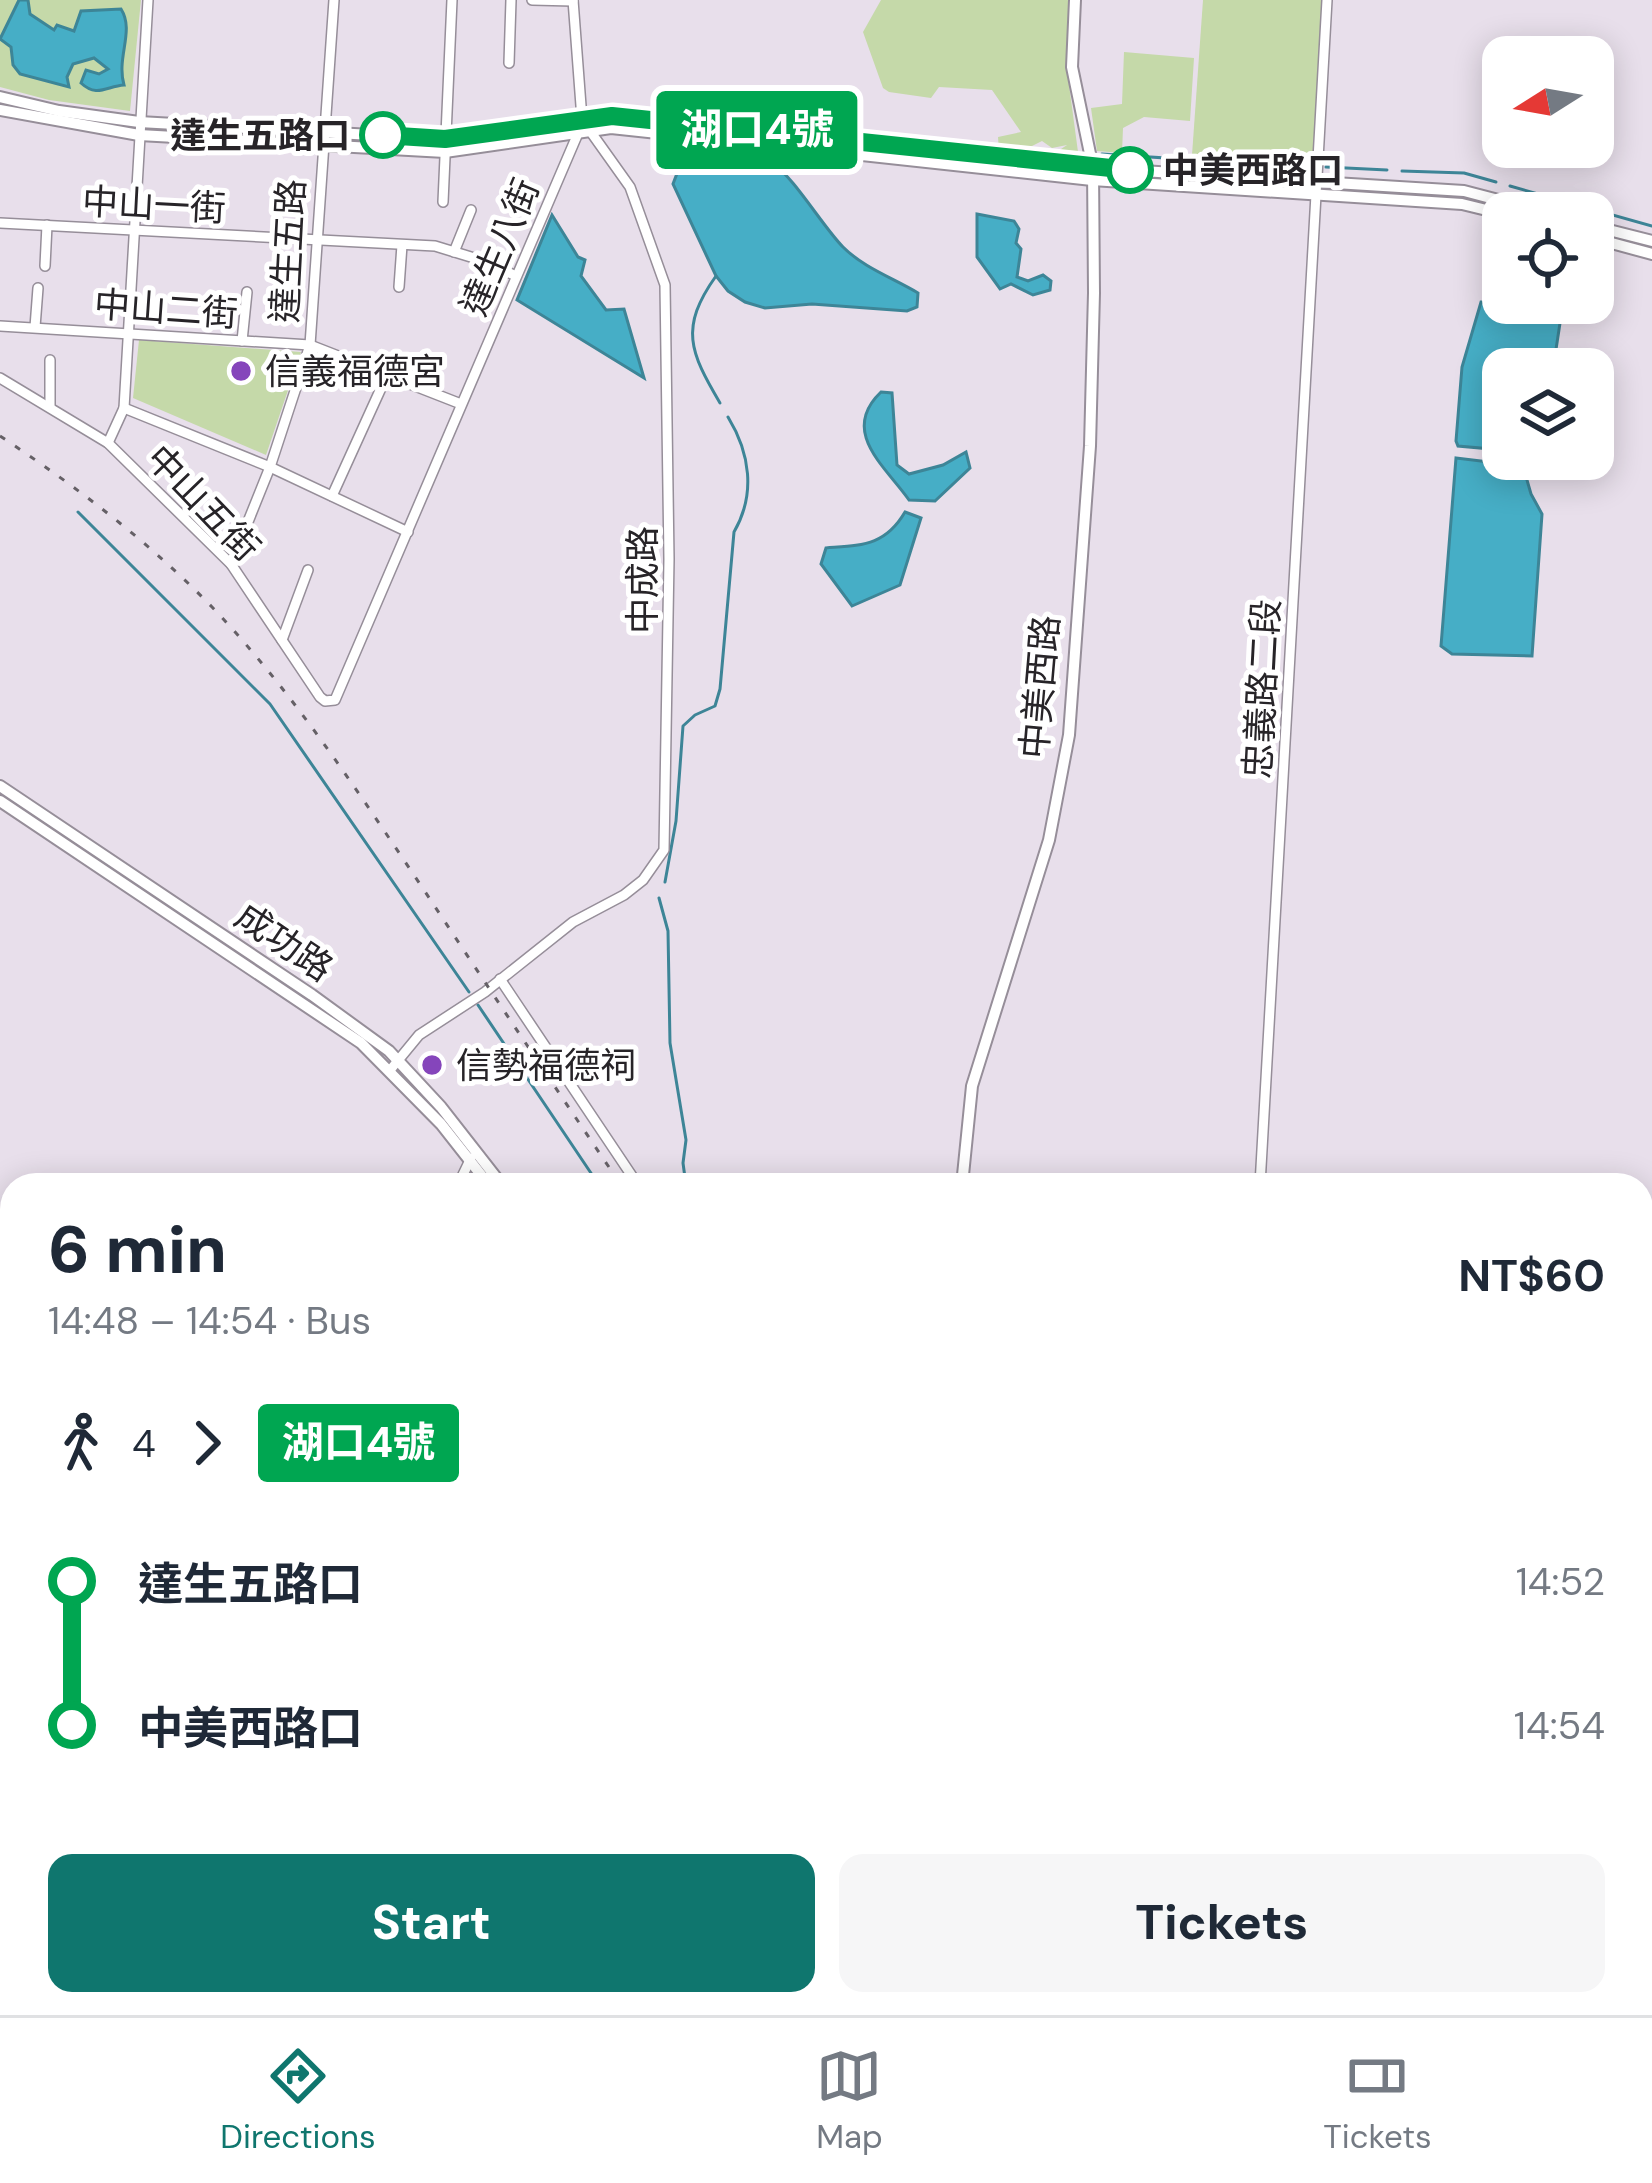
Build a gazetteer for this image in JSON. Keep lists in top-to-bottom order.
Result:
{
  "streets": {
    "street": [
      "中山一街",
      "達生八街",
      "達生五路",
      "中山二街",
      "中山五街",
      "中成路",
      "中美西路",
      "忠義路二段",
      "成功路"
    ]
  },
  "crossings": [
    ["中山一街", "達生八街"],
    ["中山一街", "達生五路"],
    ["達生八街", "中山二街"],
    ["達生八街", "中山五街"],
    ["達生八街", "中成路"],
    ["達生五路", "中山二街"],
    ["達生五路", "中山五街"],
    ["中成路", "成功路"]
  ],
  "places": [
    "達生五路口",
    "中美西路口",
    "信義福德宮",
    "信勢福德祠"
  ],
  "lines": ["bus line 湖口4號"],
  "north": "left",
  "page": {
    "on_map": "湖口4號",
    "heading": ["6 min", "14:48 – 14:54 · Bus", "NT$60"],
    "legs": ["4", "湖口4號"],
    "list": [
      {
        "name": "達生五路口",
        "value": "14:52"
      },
      {
        "name": "中美西路口",
        "value": "14:54"
      }
    ],
    "buttons": ["Start", "Tickets"],
    "tabs": ["Directions", "Map", "Tickets"]
  }
}
